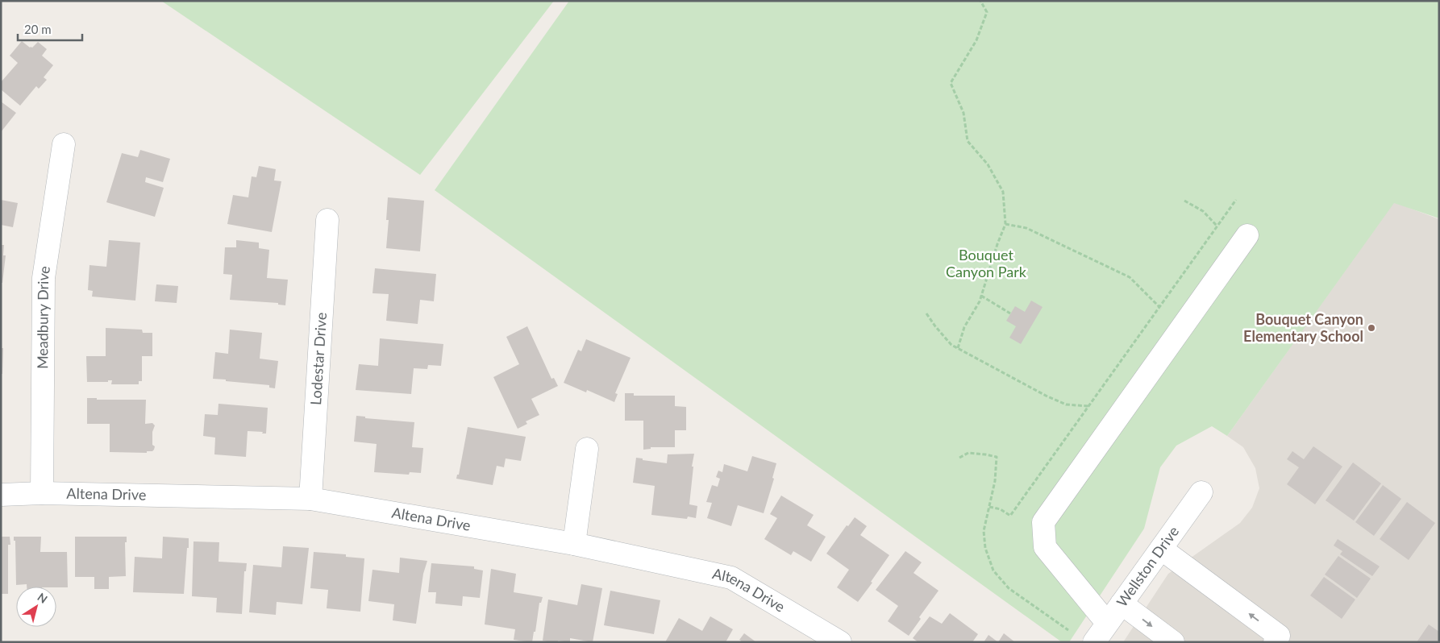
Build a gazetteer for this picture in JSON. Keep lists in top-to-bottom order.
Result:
{
  "streets": {
    "street": [
      "Meadbury Drive",
      "Lodestar Drive",
      "Altena Drive",
      "Wellston Drive"
    ]
  },
  "crossings": [
    ["Meadbury Drive", "Altena Drive"],
    ["Lodestar Drive", "Altena Drive"]
  ],
  "parks": ["Bouquet Canyon Park"],
  "places": ["Bouquet Canyon Elementary School"],
  "scale_bar": "20 m",
  "north": "top right"
}
